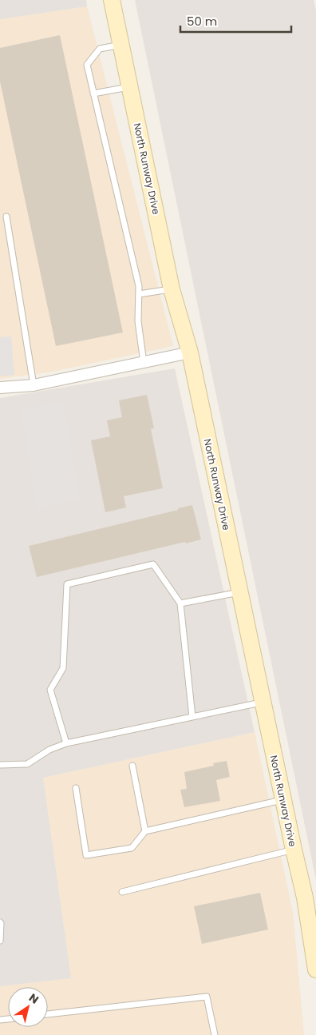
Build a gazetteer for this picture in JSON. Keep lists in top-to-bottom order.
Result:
{
  "streets": {
    "street": ["North Runway Drive"]
  },
  "scale_bar": "50 m",
  "north": "top right"
}
